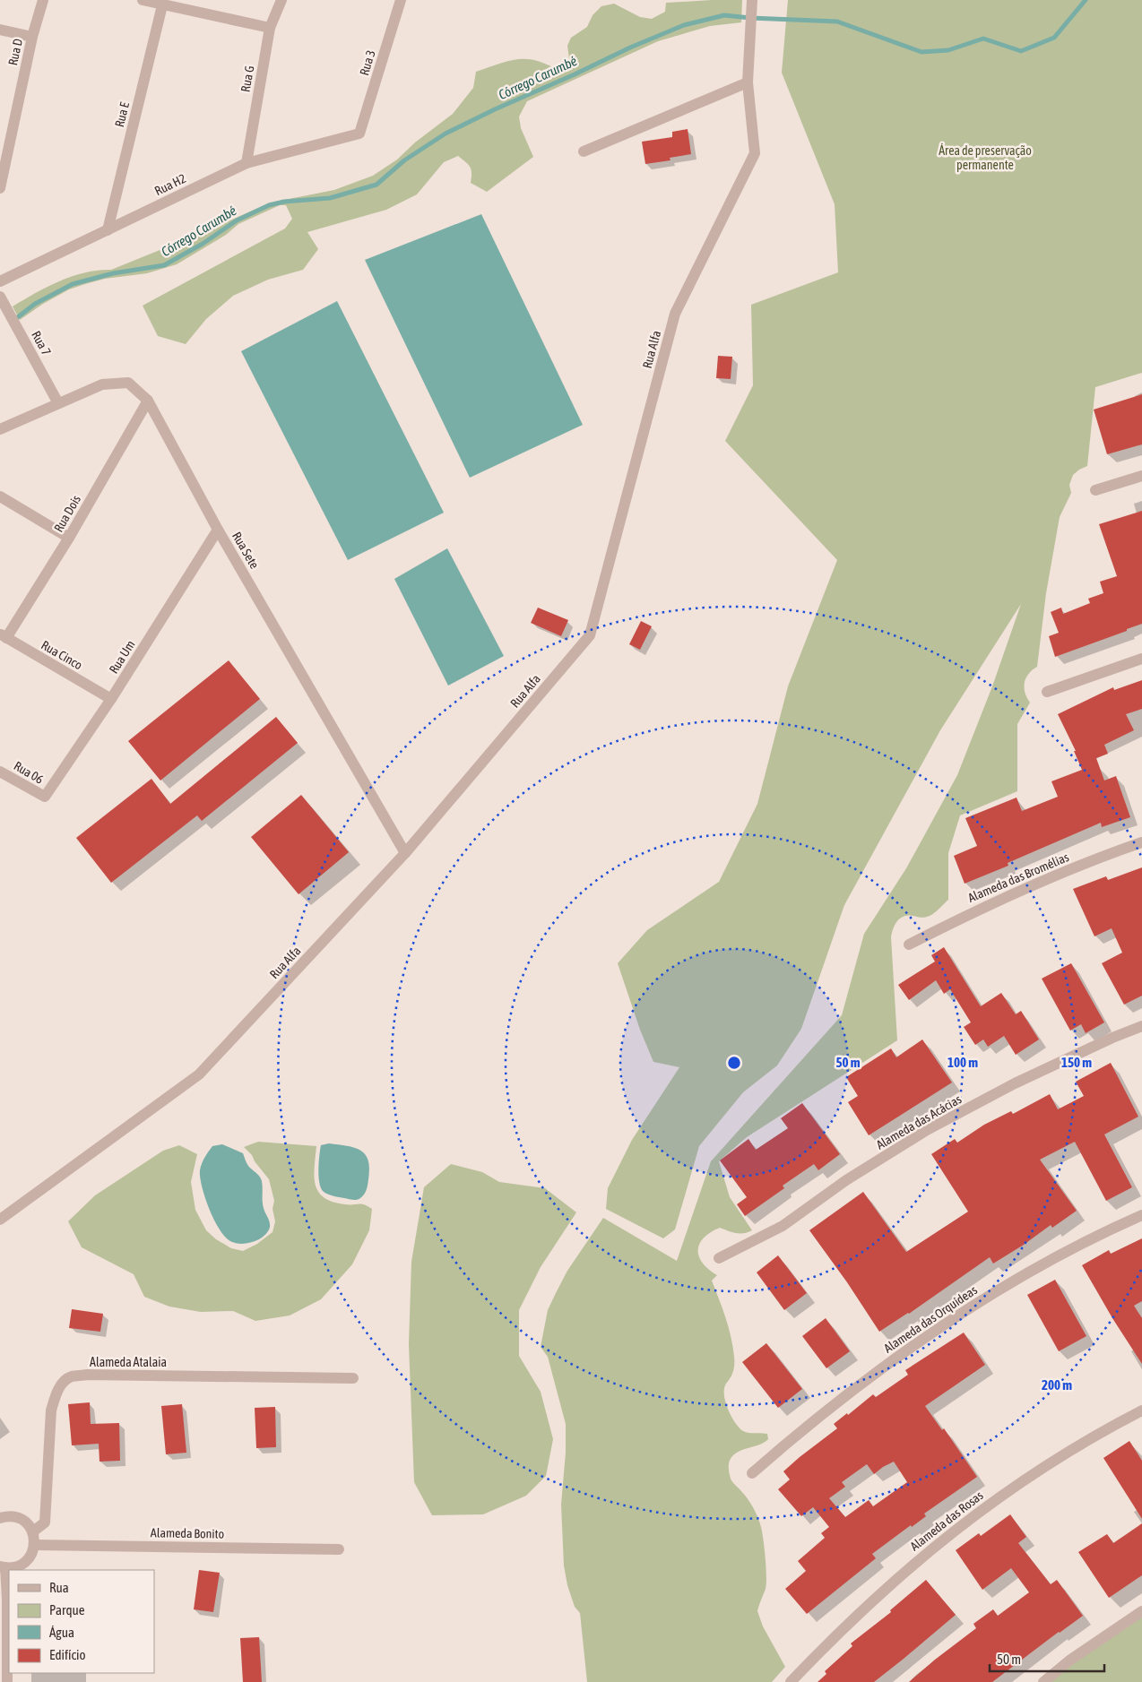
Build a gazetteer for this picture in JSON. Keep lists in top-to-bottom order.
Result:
{
  "streets": {
    "street": [
      "Rua D",
      "Rua 3",
      "Rua G",
      "Rua E",
      "Rua H2",
      "Rua 7",
      "Rua Alfa",
      "Rua Dois",
      "Rua Sete",
      "Rua Cinco",
      "Rua Um",
      "Rua 06",
      "Alameda das Bromélias",
      "Alameda das Acácias",
      "Alameda das Orquídeas",
      "Alameda Atalaia",
      "Alameda das Rosas",
      "Alameda Bonito"
    ]
  },
  "crossings": [
    ["Rua 3", "Rua H2"],
    ["Rua G", "Rua H2"],
    ["Rua E", "Rua H2"],
    ["Rua 7", "Rua Sete"],
    ["Rua Alfa", "Rua Sete"],
    ["Rua Dois", "Rua Sete"],
    ["Rua Dois", "Rua Cinco"],
    ["Rua Sete", "Rua Um"],
    ["Rua Cinco", "Rua Um"],
    ["Rua Um", "Rua 06"]
  ],
  "water": ["Córrego Carumbé"],
  "parks": ["Área de preservação permanente"],
  "legend": [
    "Rua",
    "Parque",
    "Água",
    "Edifício"
  ],
  "scale_bar": "50 m",
  "rings": [
    "50 m",
    "100 m",
    "150 m",
    "200 m"
  ]
}
